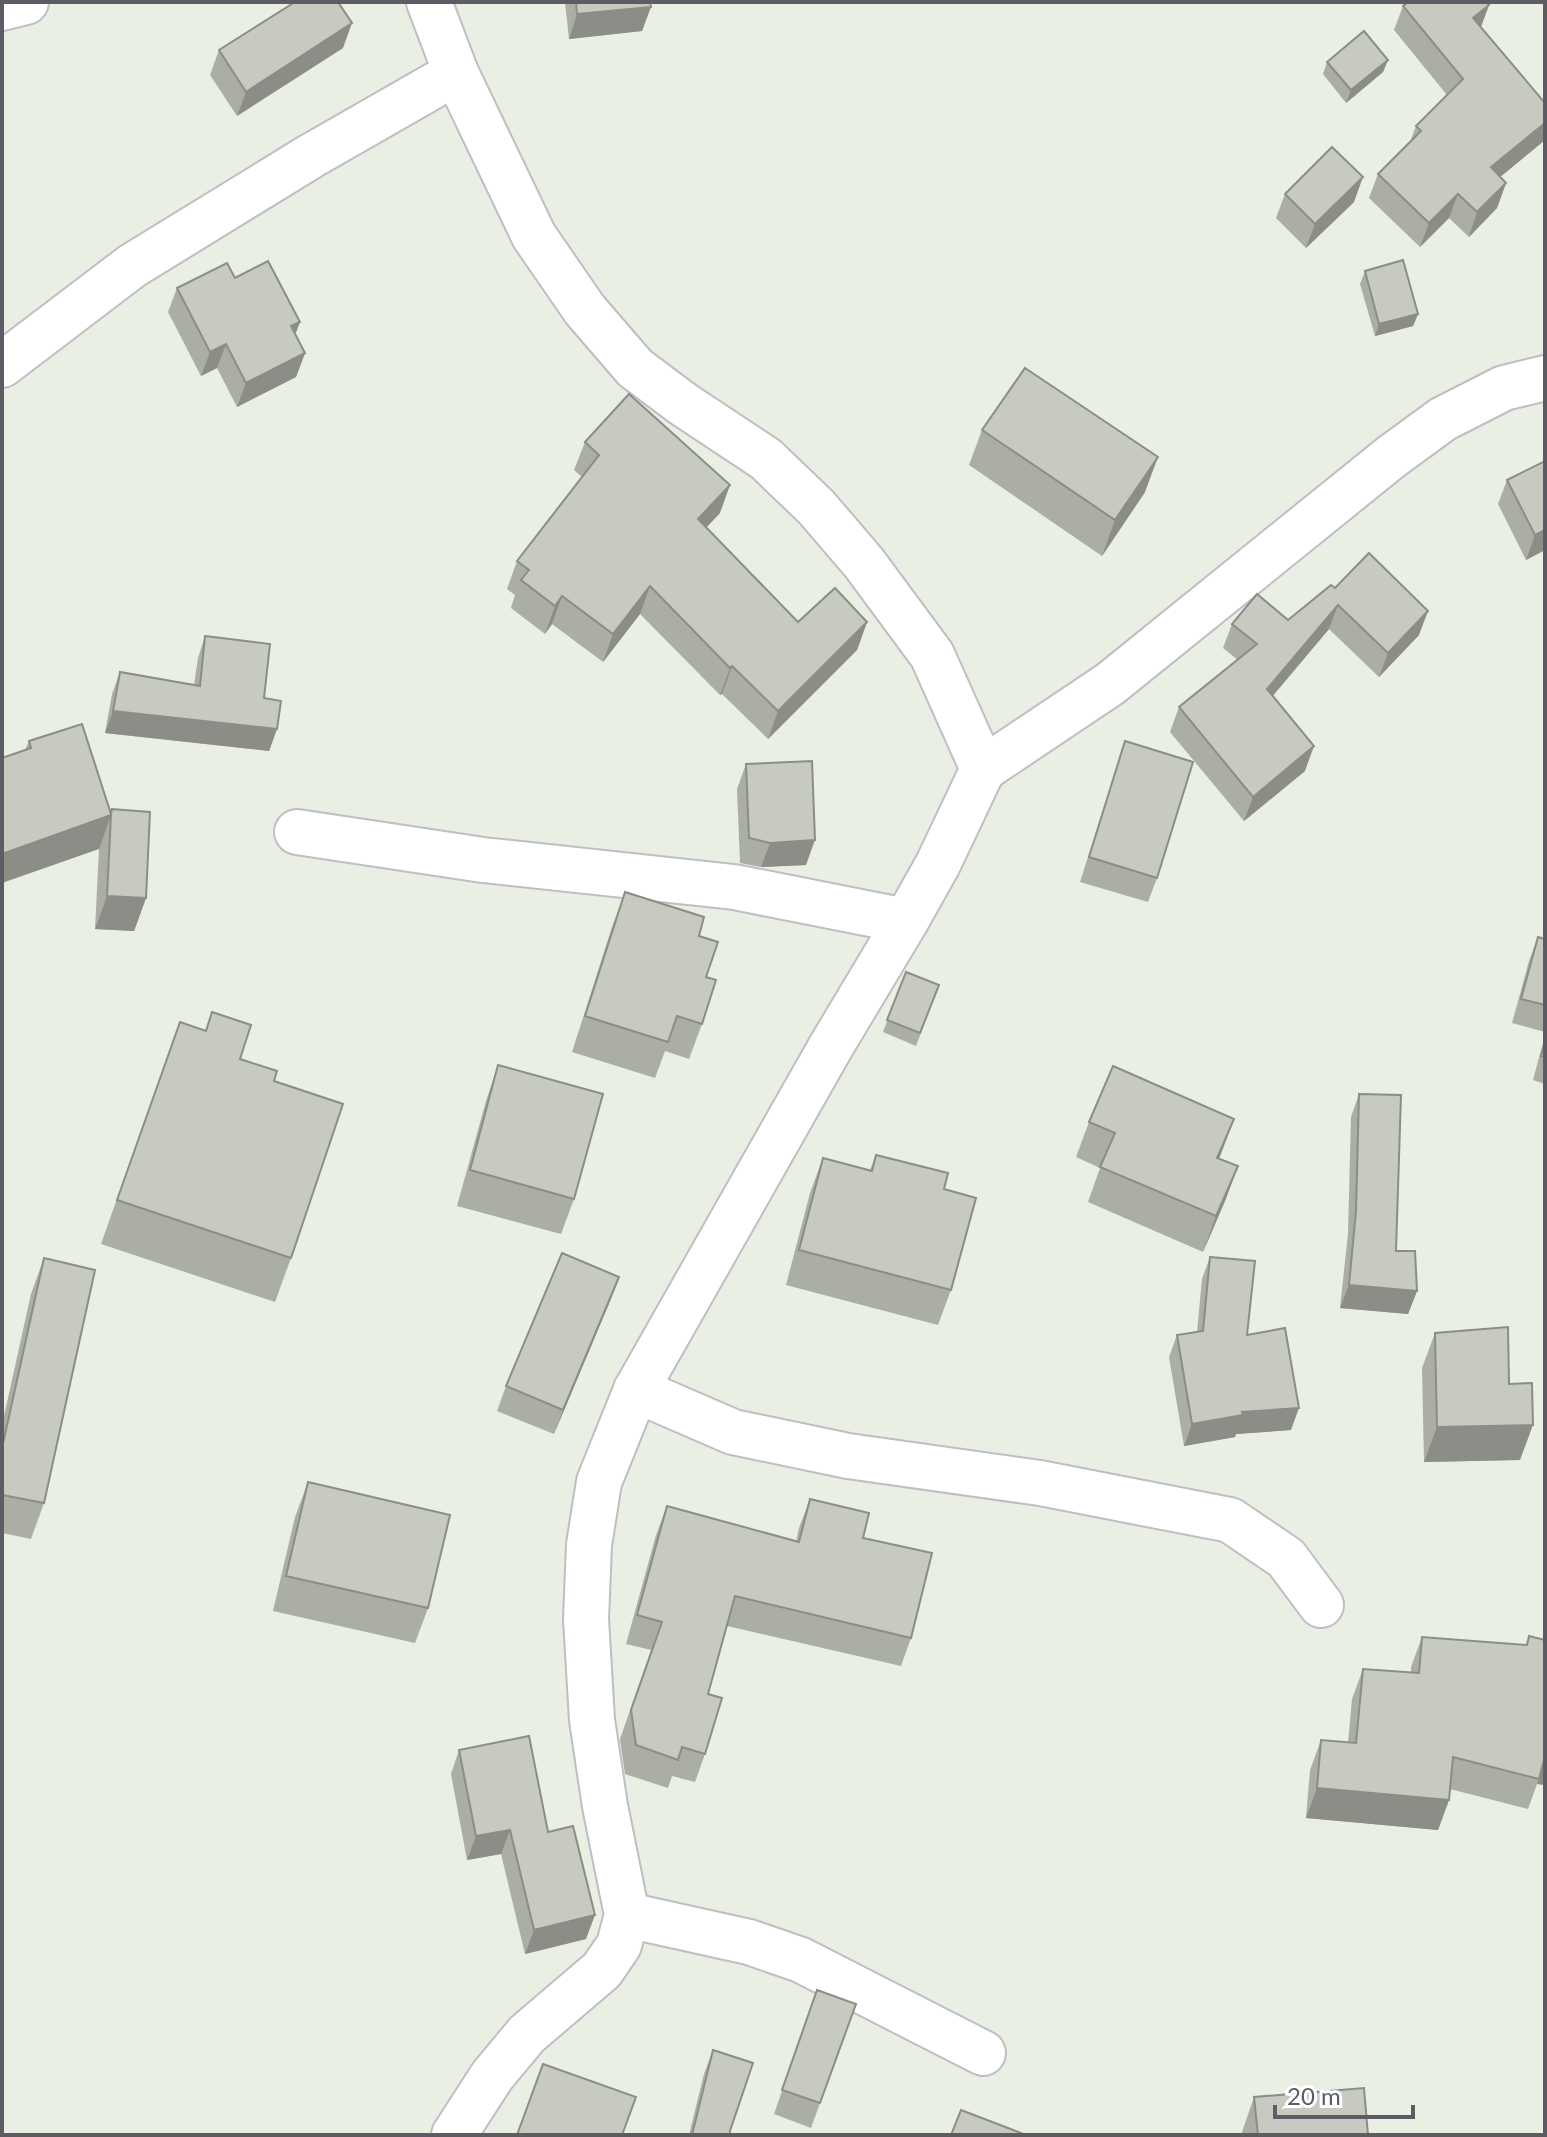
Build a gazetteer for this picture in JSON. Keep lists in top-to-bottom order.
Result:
{
  "scale_bar": "20 m"
}
